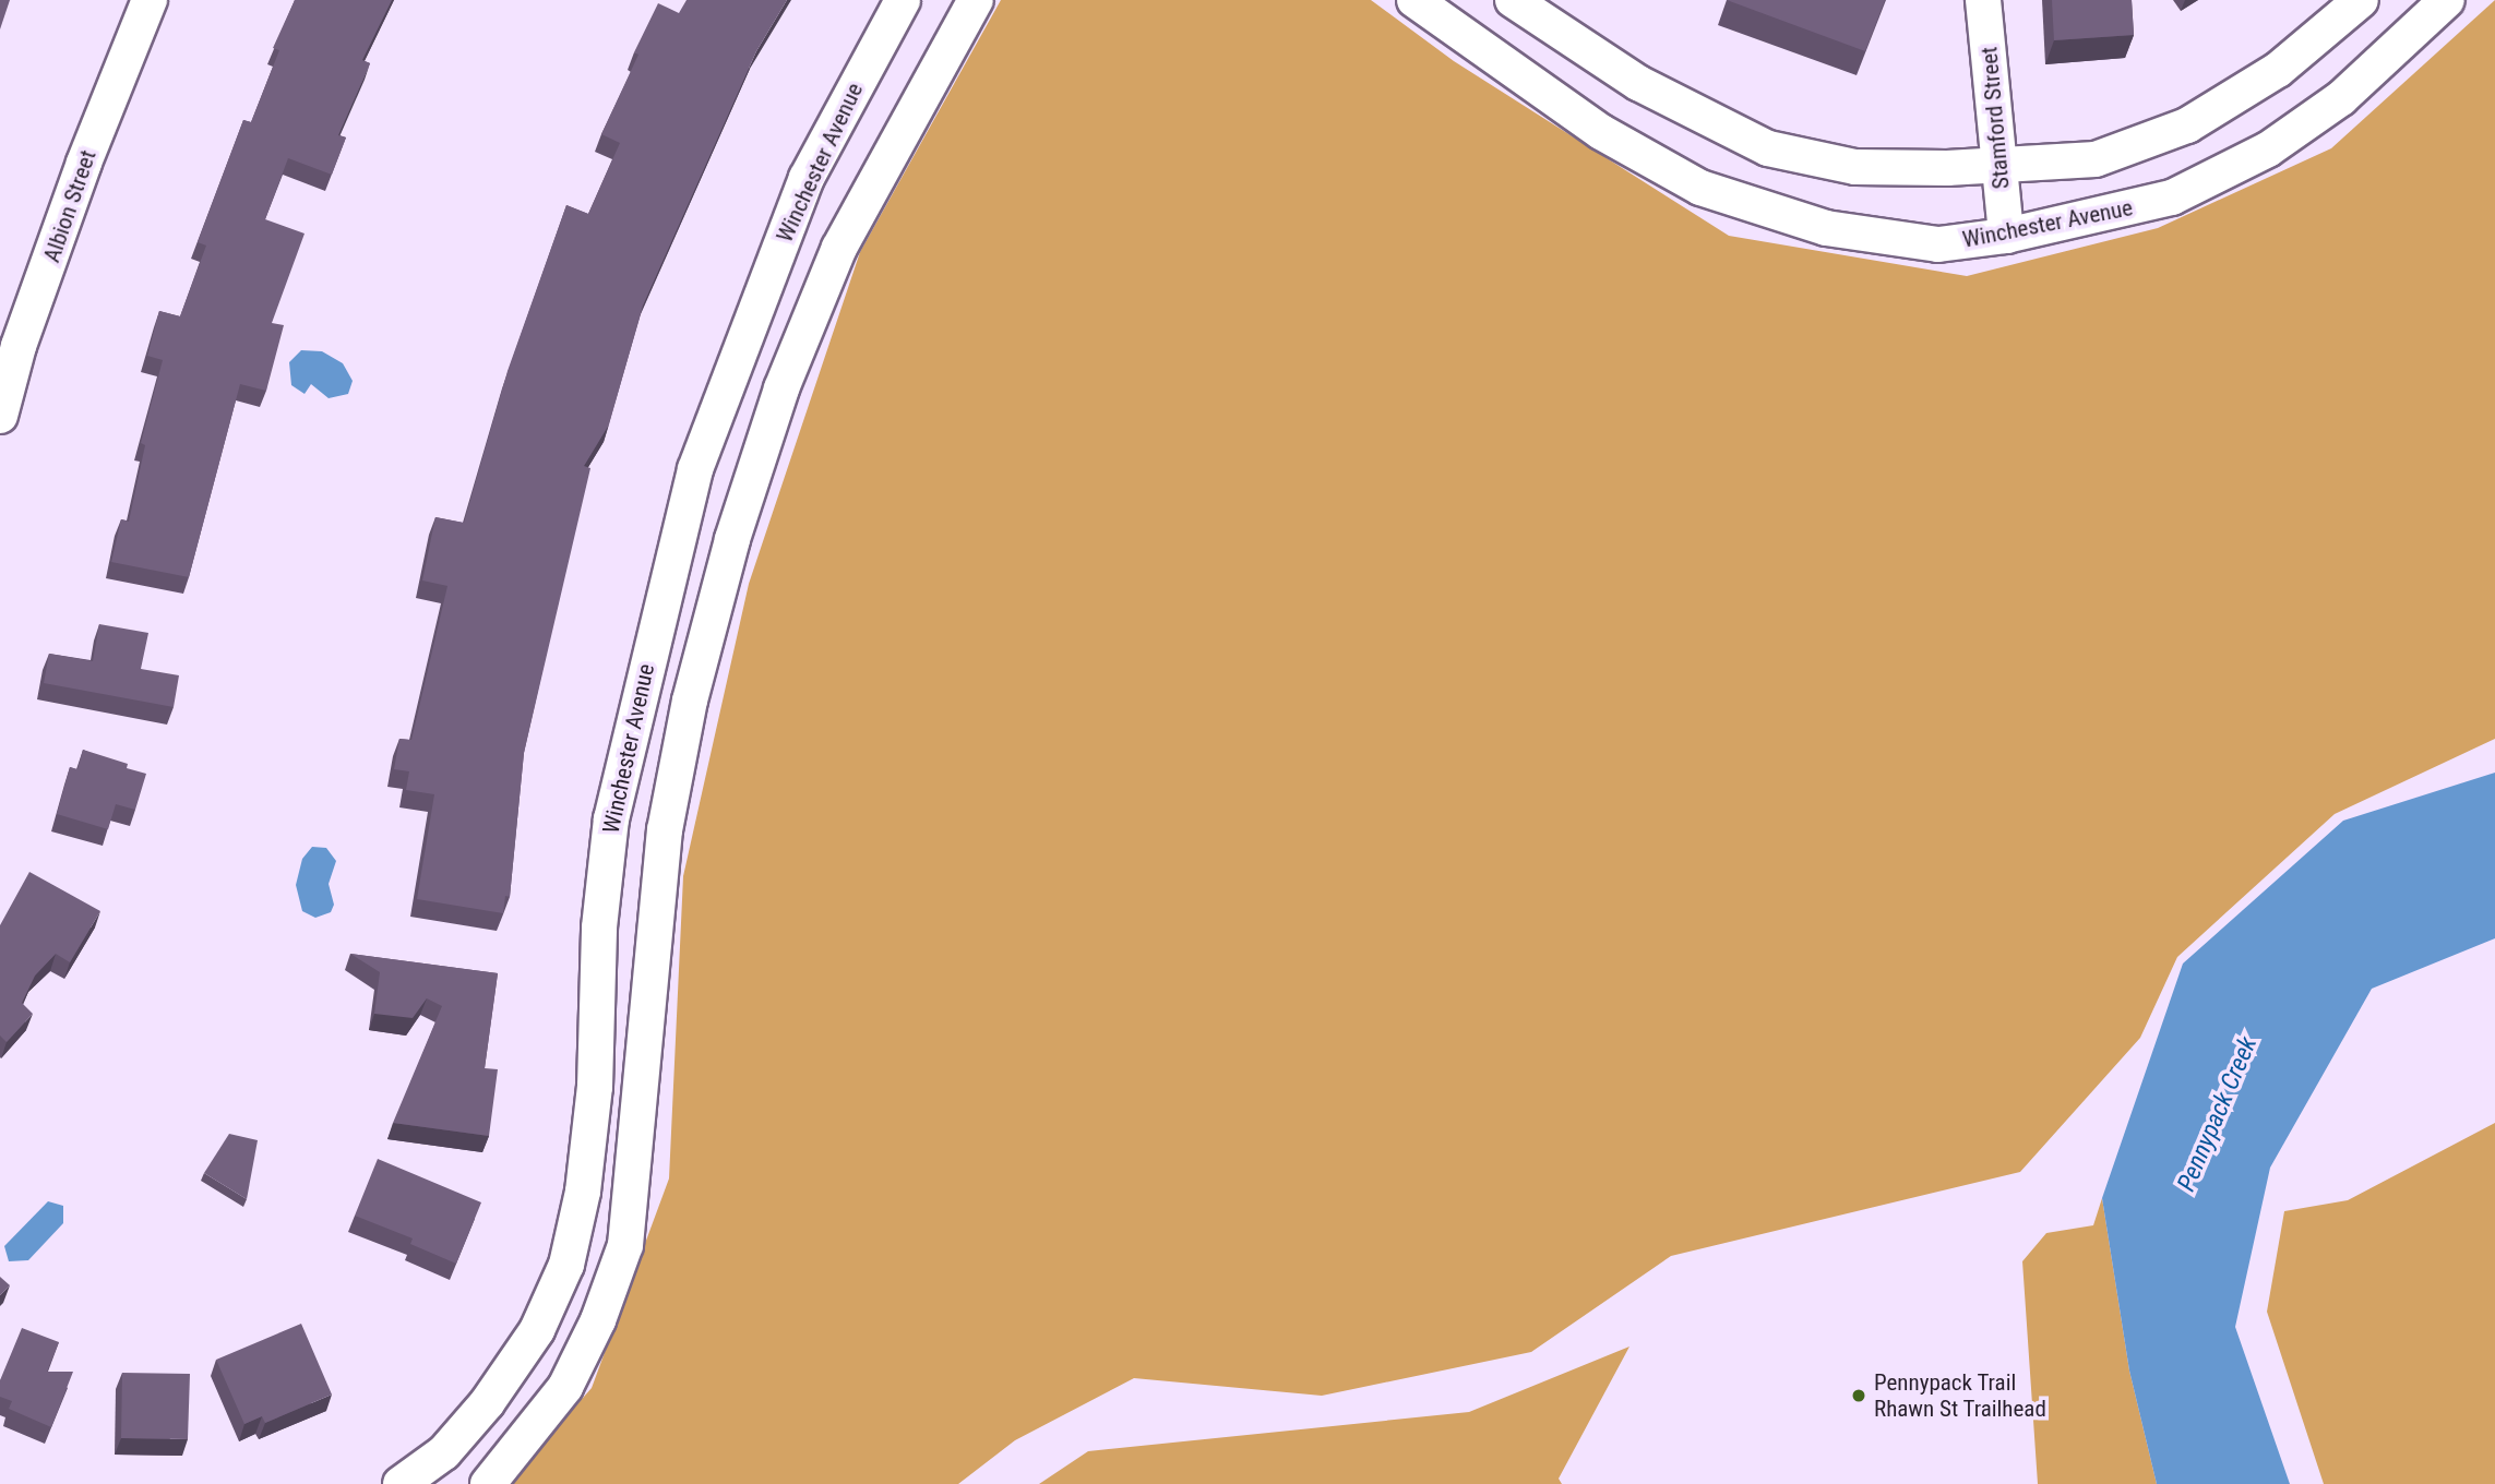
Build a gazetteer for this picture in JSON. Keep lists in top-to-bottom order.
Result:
{
  "streets": {
    "street": ["Stamford Street", "Winchester Avenue", "Albion Street"]
  },
  "crossings": [
    ["Stamford Street", "Winchester Avenue"]
  ],
  "water": ["Pennypack Creek"],
  "places": ["Pennypack Trail Rhawn St Trailhead"]
}
